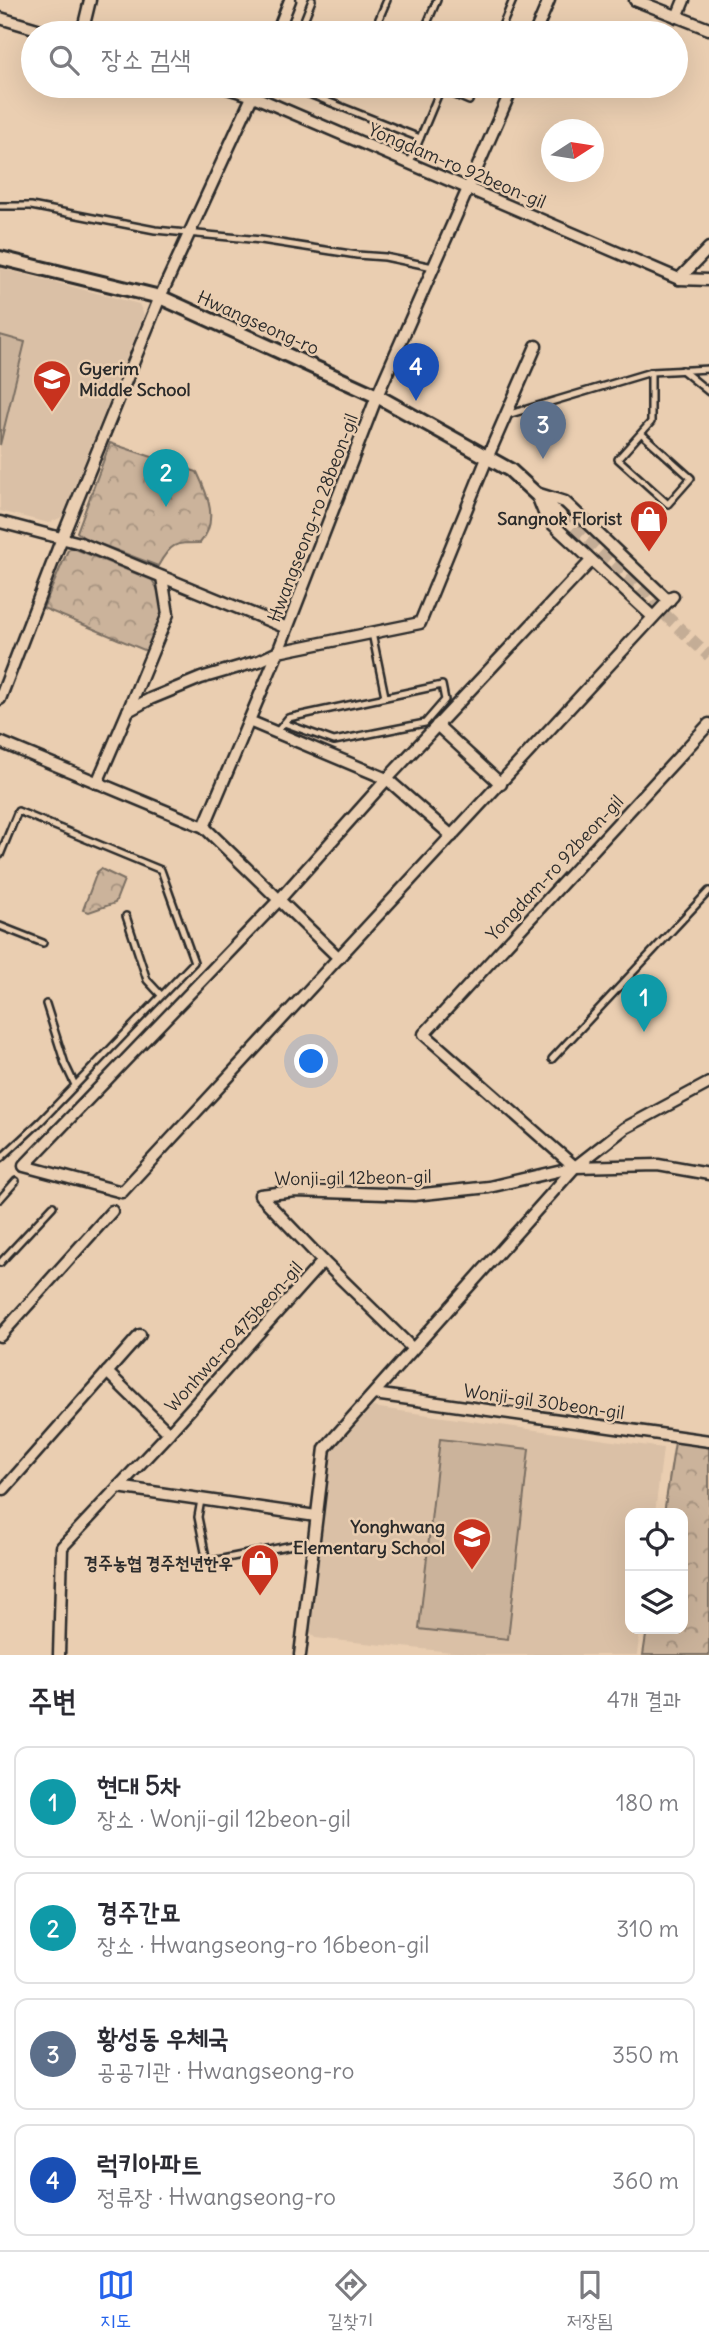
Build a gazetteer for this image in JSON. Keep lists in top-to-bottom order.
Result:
{
  "streets": {
    "street": [
      "Yongdam-ro 92beon-gil",
      "Hwangseong-ro",
      "Hwangseong-ro 28beon-gil",
      "Wonji-gil 12beon-gil",
      "Wonhwa-ro 475beon-gil",
      "Wonji-gil 30beon-gil"
    ]
  },
  "crossings": [
    ["Yongdam-ro 92beon-gil", "Hwangseong-ro 28beon-gil"],
    ["Yongdam-ro 92beon-gil", "Wonji-gil 12beon-gil"],
    ["Hwangseong-ro", "Hwangseong-ro 28beon-gil"],
    ["Wonji-gil 12beon-gil", "Wonhwa-ro 475beon-gil"],
    ["Wonji-gil 12beon-gil", "Wonji-gil 30beon-gil"]
  ],
  "places": {
    "school or university": ["Gyerim Middle School", "Yonghwang Elementary School"],
    "shop": ["Sangnok Florist", "경주농협 경주천년한우"]
  },
  "north": "right",
  "page": {
    "search": "장소 검색",
    "pins": [
      "4",
      "3",
      "2",
      "1"
    ],
    "heading": ["주변", "4개 결과"],
    "list": [
      {
        "mark": "1",
        "name": "현대 5차",
        "note": "장소 · Wonji-gil 12beon-gil",
        "value": "180 m"
      },
      {
        "mark": "2",
        "name": "경주간묘",
        "note": "장소 · Hwangseong-ro 16beon-gil",
        "value": "310 m"
      },
      {
        "mark": "3",
        "name": "황성동 우체국",
        "note": "공공기관 · Hwangseong-ro",
        "value": "350 m"
      },
      {
        "mark": "4",
        "name": "럭키아파트",
        "note": "정류장 · Hwangseong-ro",
        "value": "360 m"
      }
    ],
    "nav": ["지도", "길찾기", "저장됨"]
  }
}
